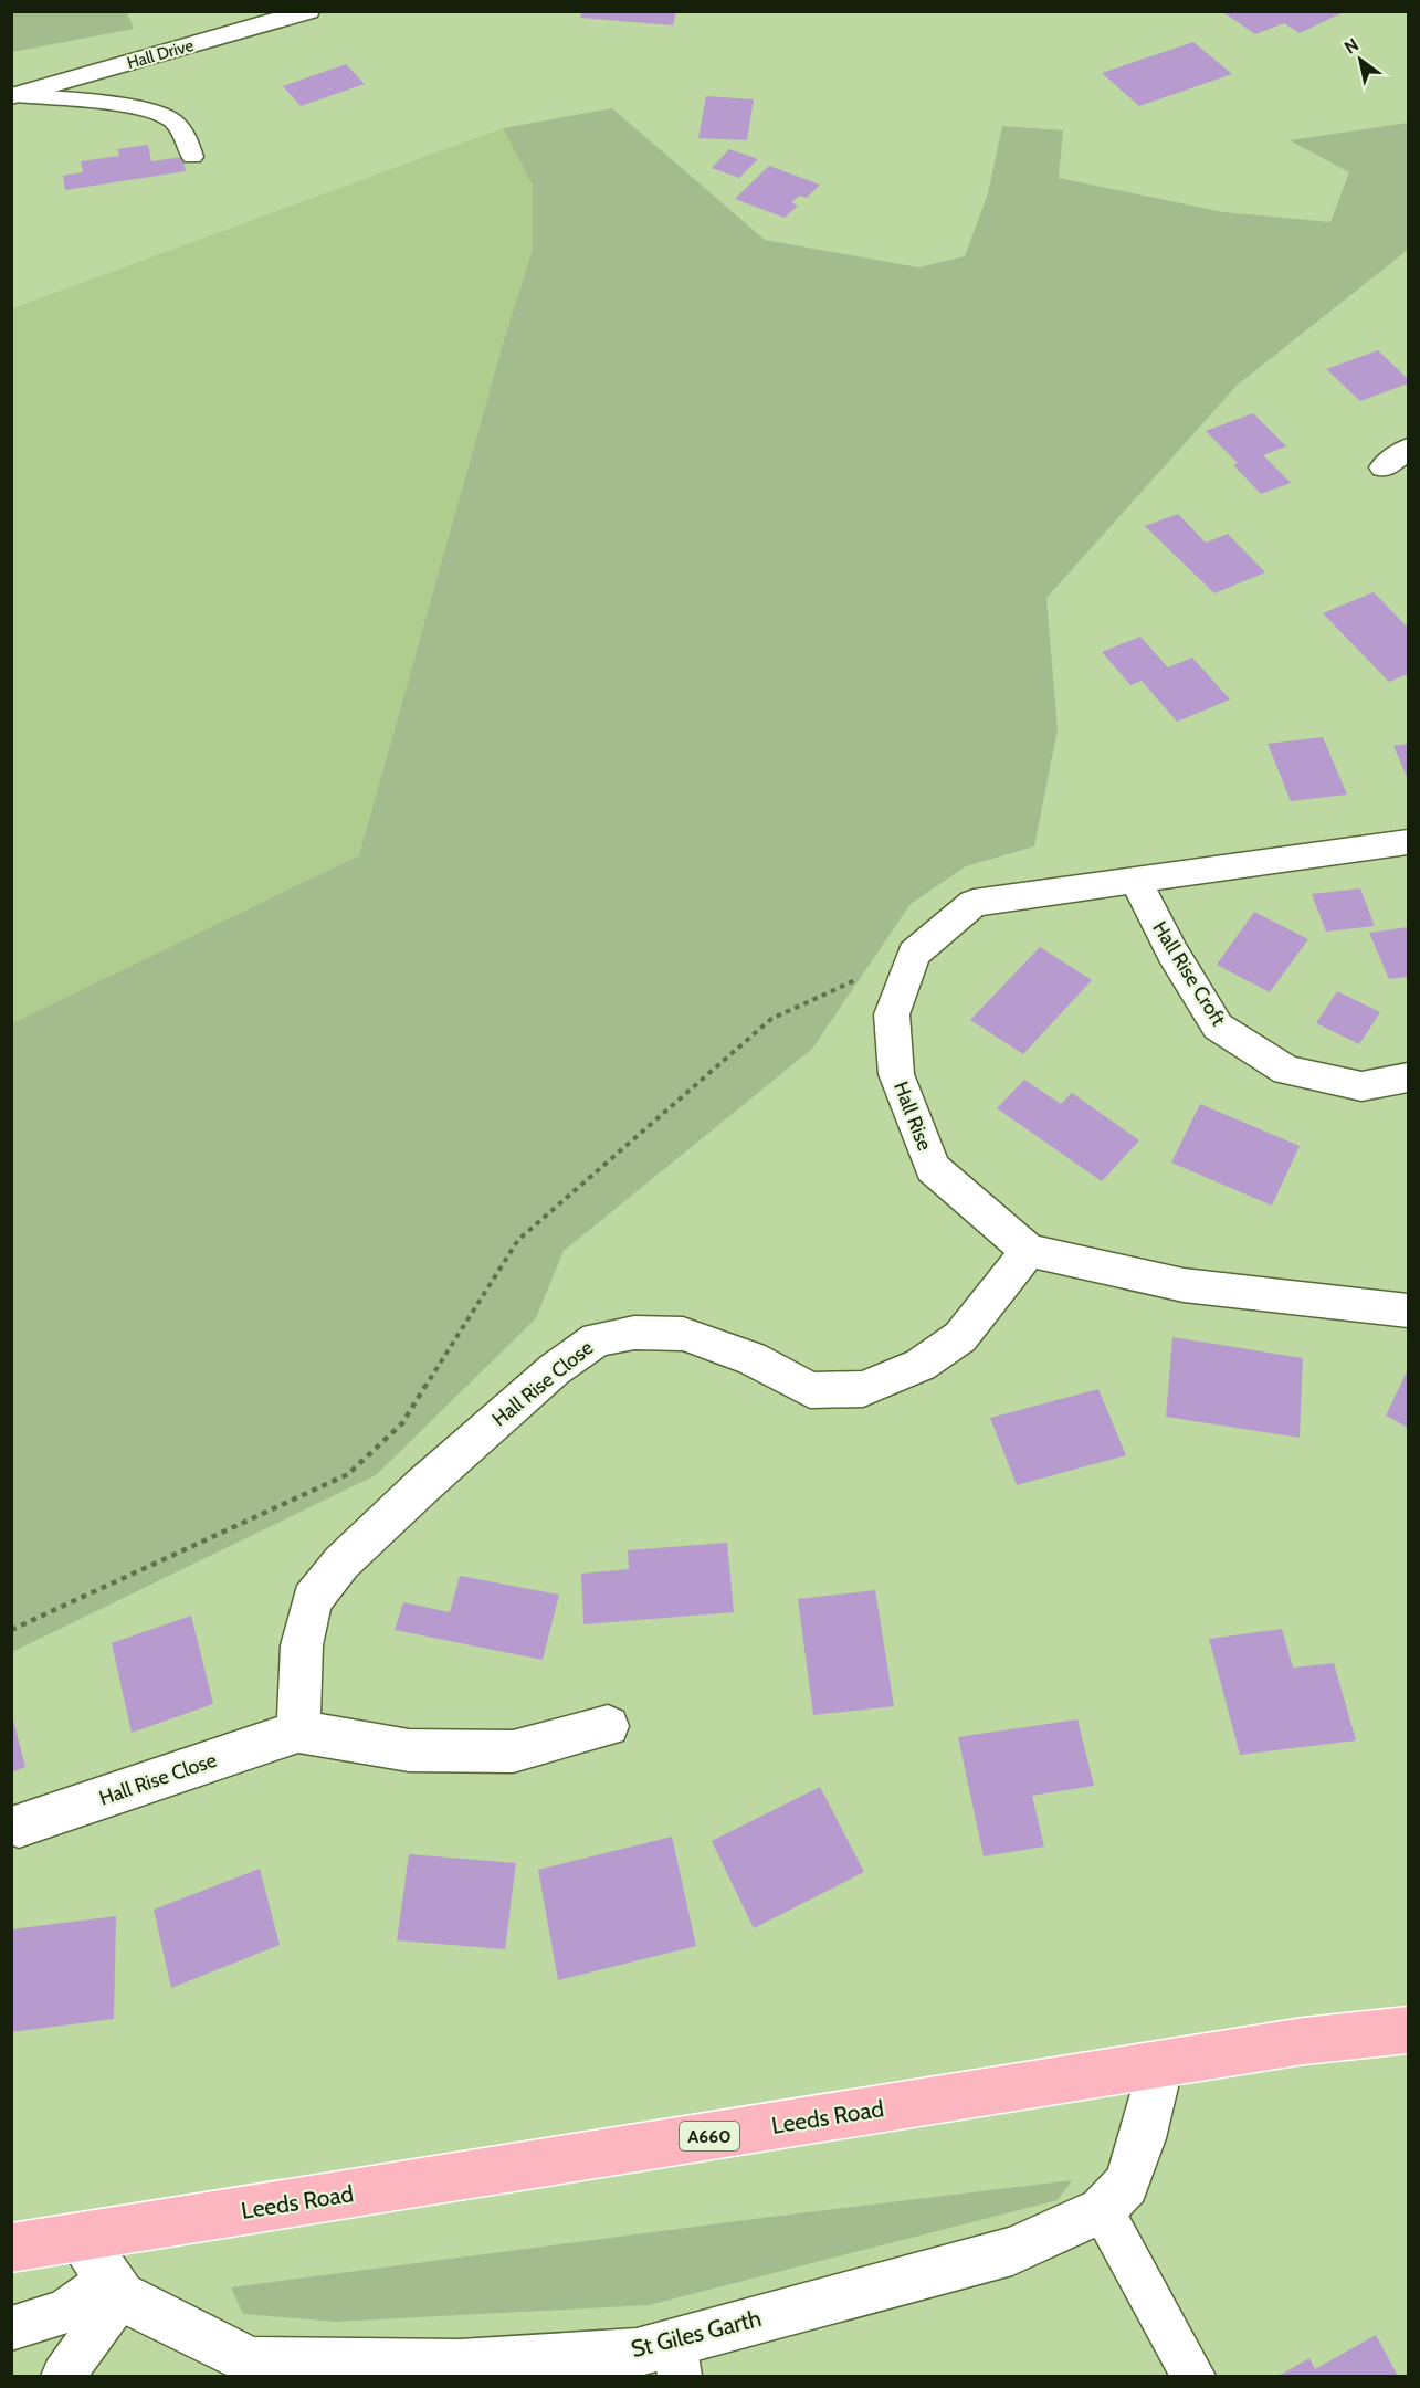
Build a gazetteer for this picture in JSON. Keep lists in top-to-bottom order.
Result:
{
  "streets": {
    "highway": ["Leeds Road", "A660"],
    "street": [
      "Hall Drive",
      "Hall Rise Croft",
      "Hall Rise",
      "Hall Rise Close",
      "St Giles Garth"
    ]
  },
  "crossings": [
    ["Hall Rise Croft", "Hall Rise"],
    ["Hall Rise", "Hall Rise Close"],
    ["Leeds Road", "St Giles Garth"]
  ],
  "north": "top left"
}
